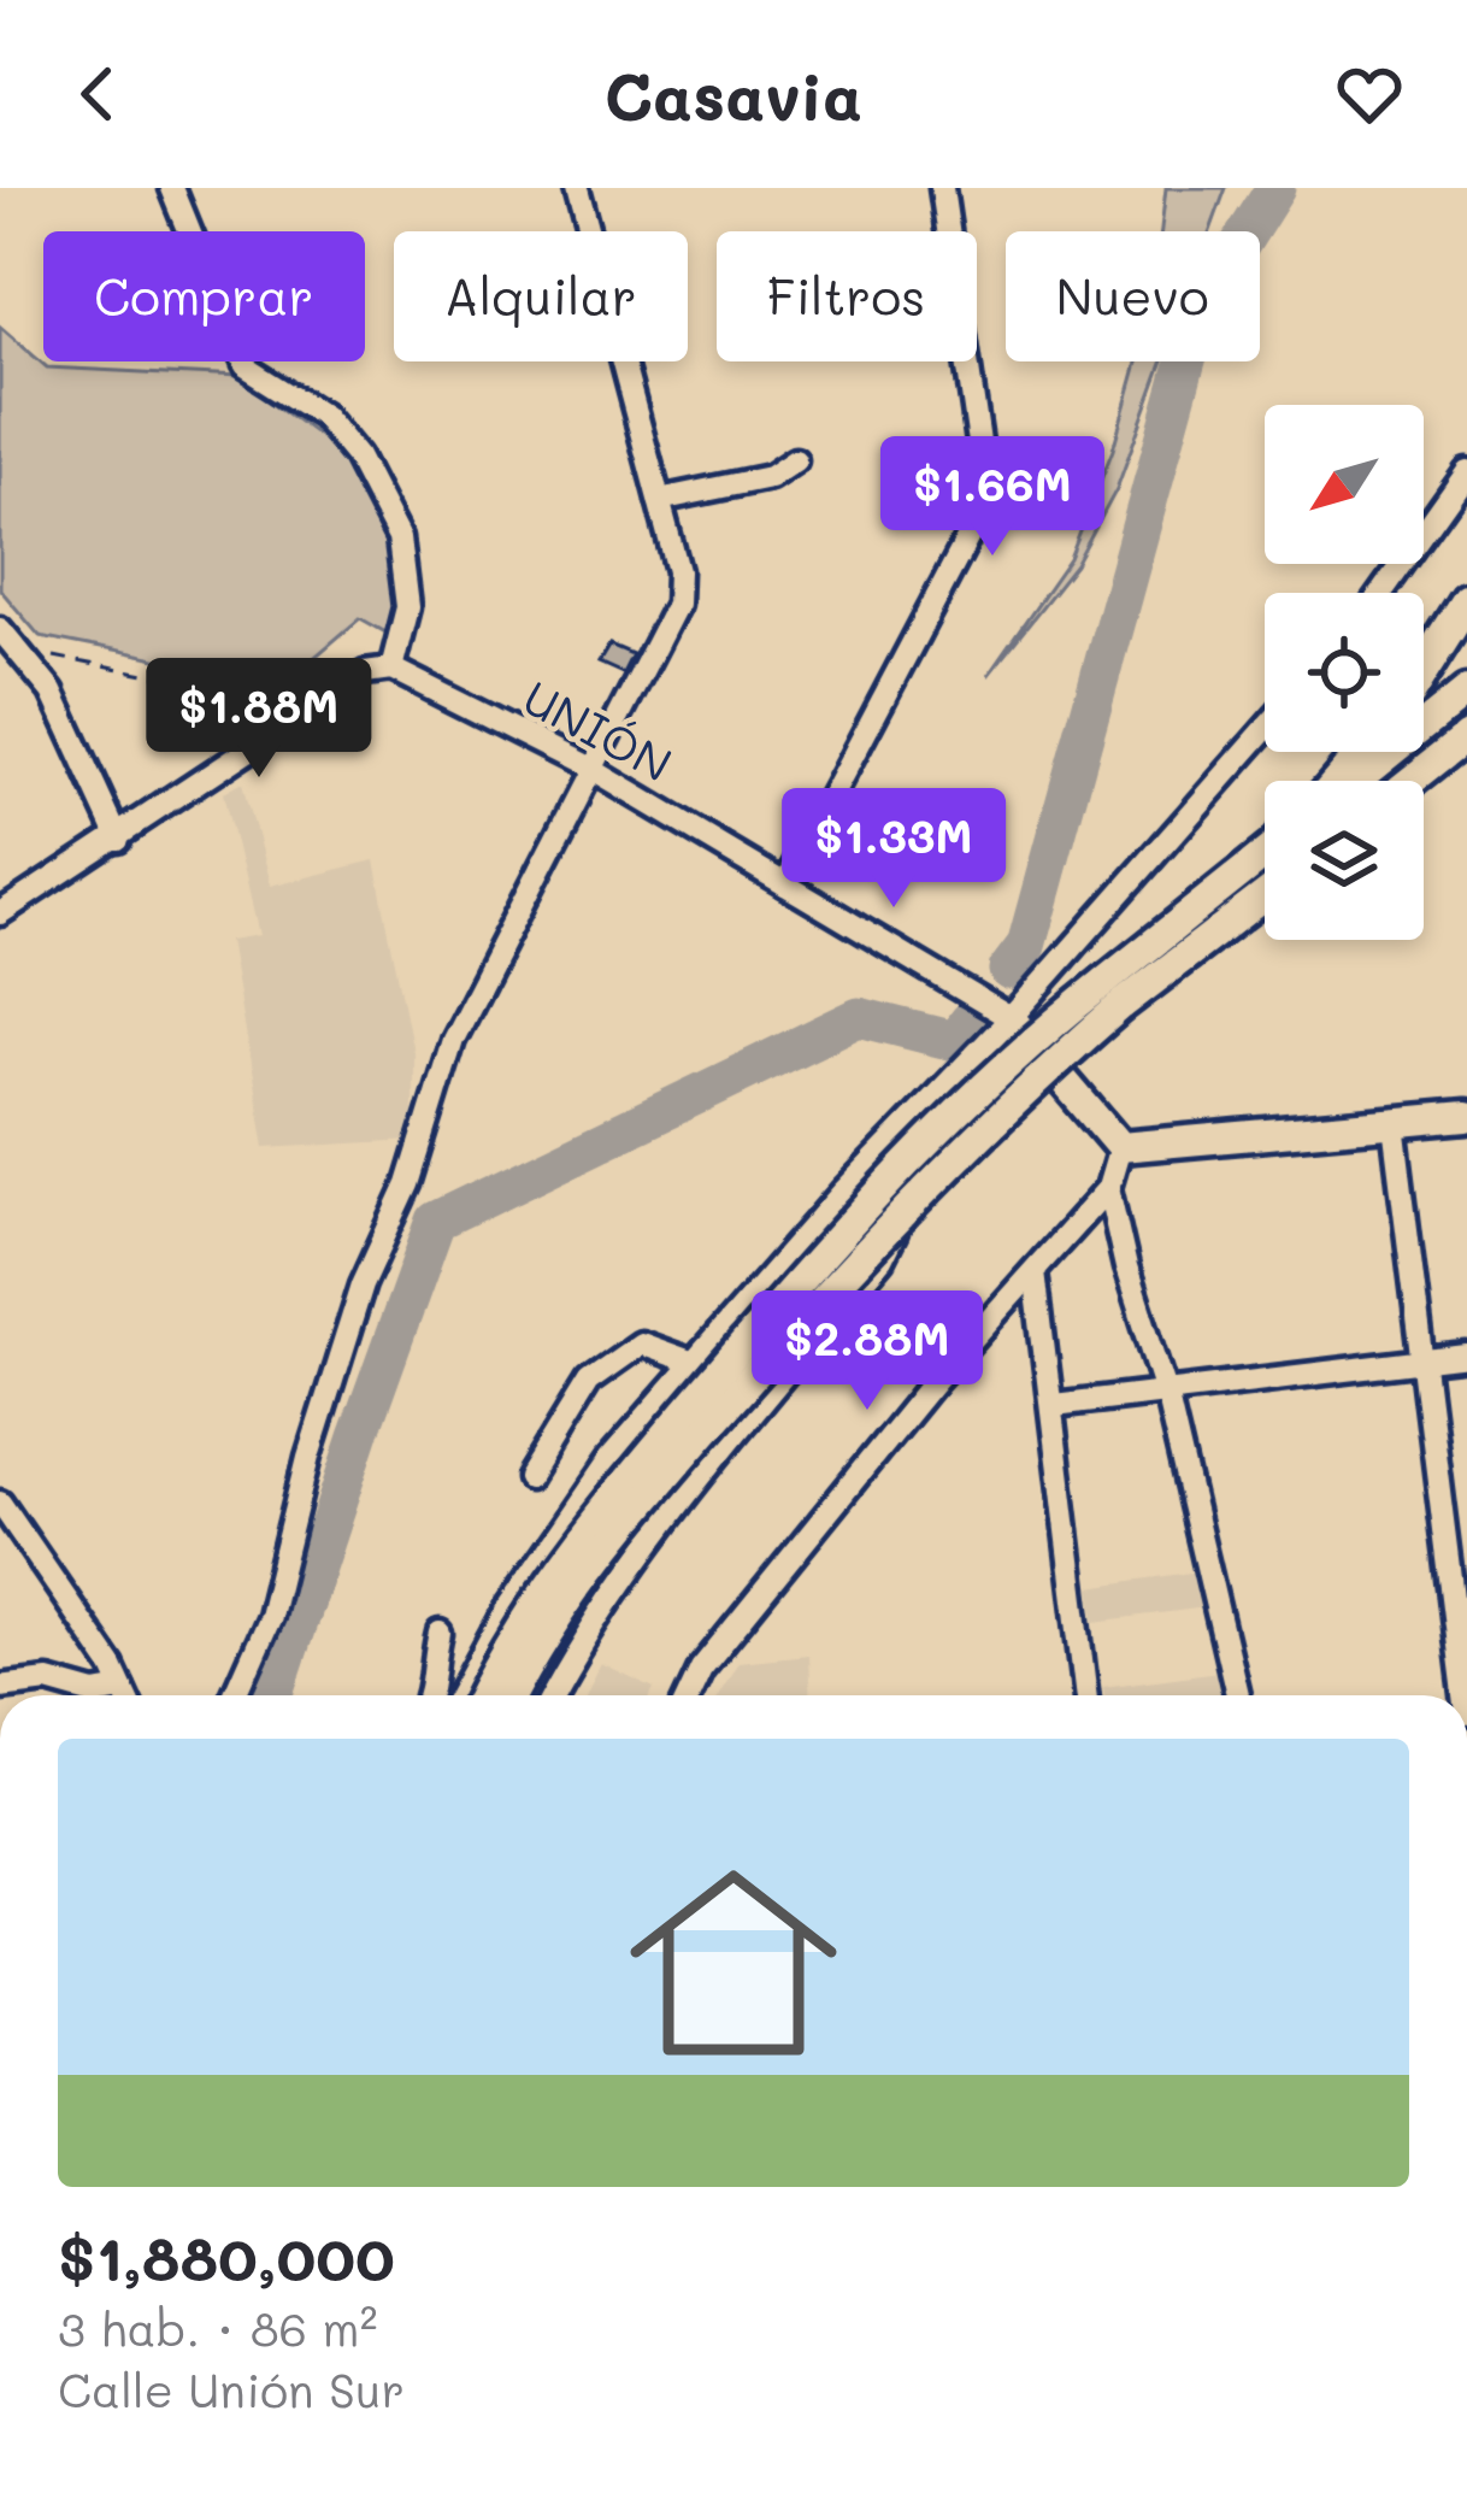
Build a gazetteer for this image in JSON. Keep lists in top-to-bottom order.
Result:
{
  "streets": {
    "street": ["UNIÓN"]
  },
  "north": "bottom left",
  "page": {
    "header": "Casavia",
    "chip": [
      "Comprar",
      "Alquilar",
      "Filtros",
      "Nuevo"
    ],
    "price": [
      "$1.66M",
      "$1.88M",
      "$1.33M",
      "$2.88M"
    ],
    "list": [
      {
        "name": "$1,880,000",
        "note": "3 hab. · 86 m² · Calle Unión Sur"
      }
    ]
  }
}
